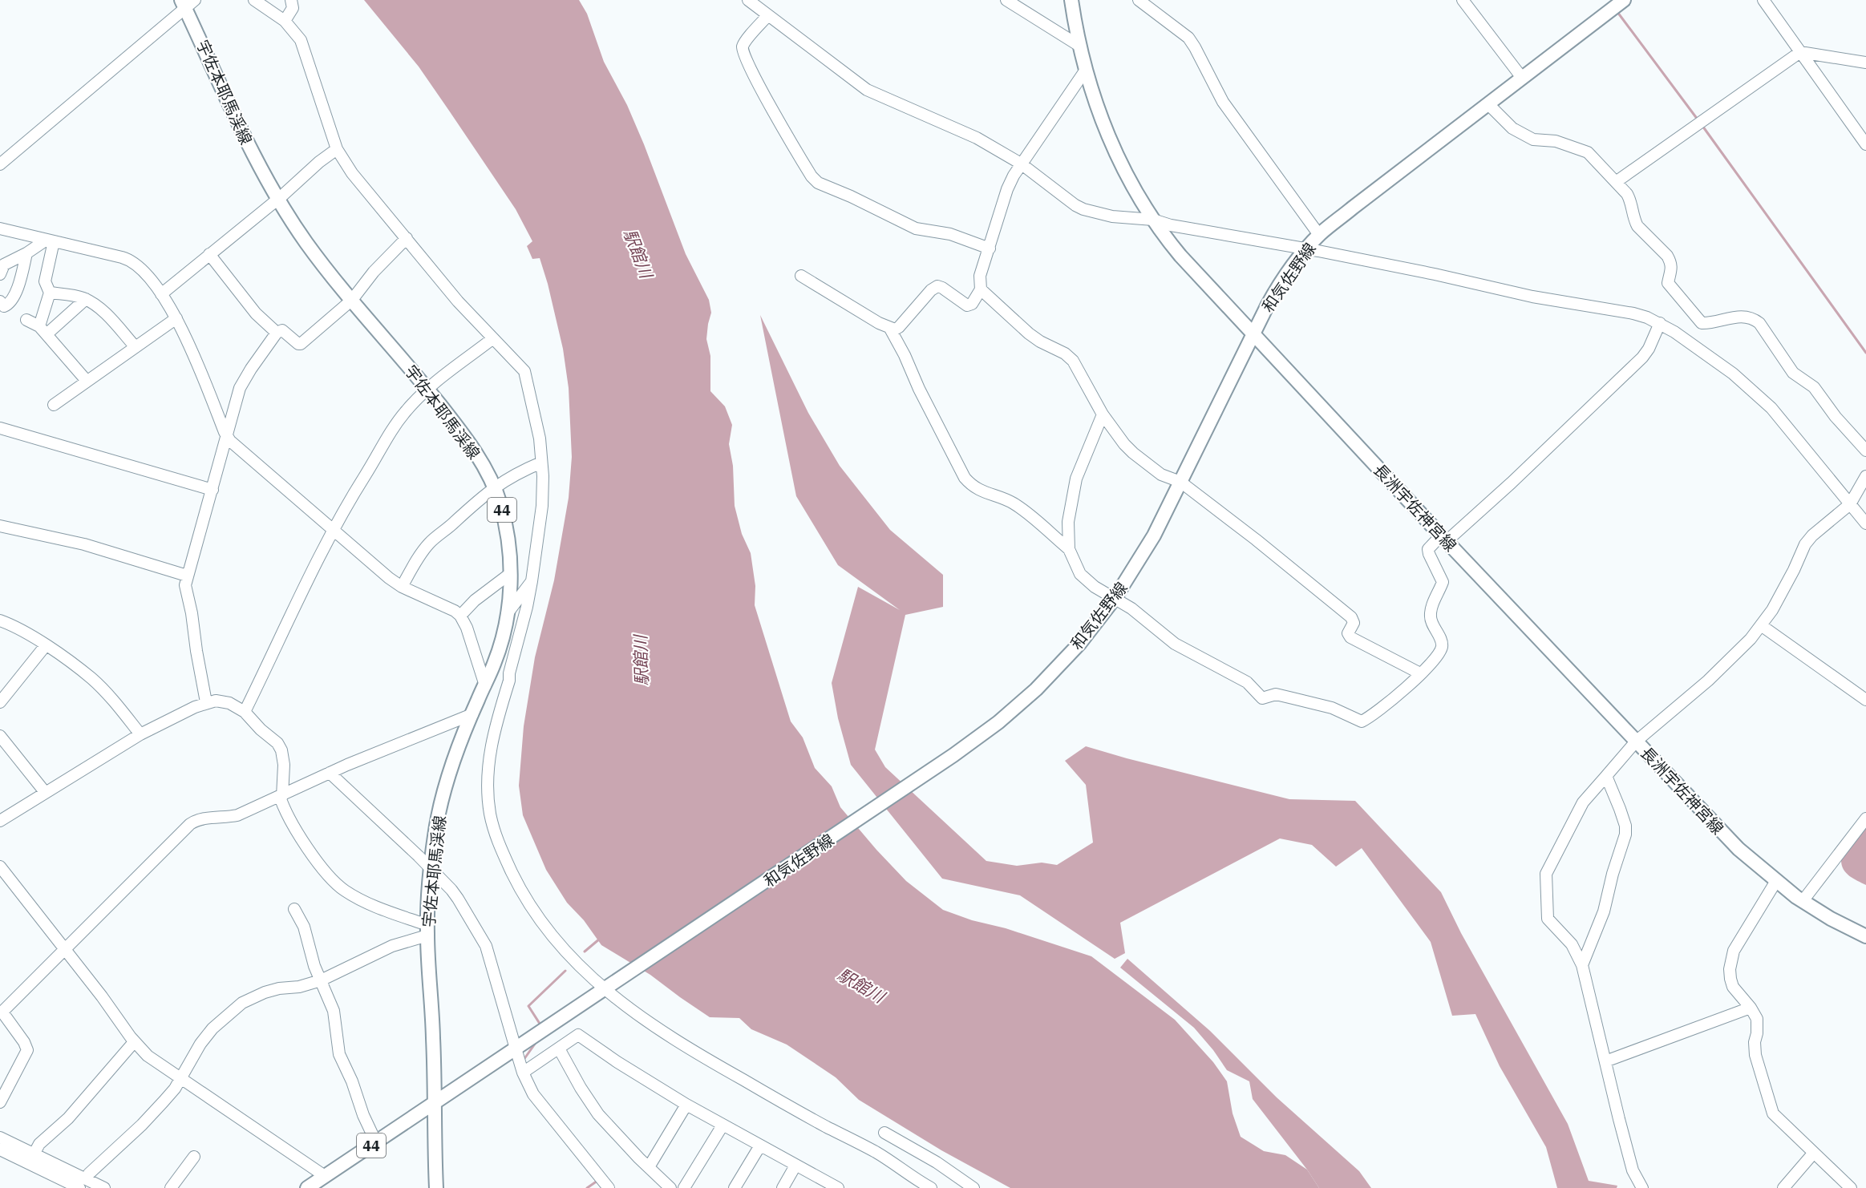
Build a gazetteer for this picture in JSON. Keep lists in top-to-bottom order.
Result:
{
  "streets": {
    "main road": [
      "宇佐本耶馬渓線",
      "和気佐野線",
      "長洲宇佐神宮線",
      "44"
    ]
  },
  "crossings": [
    ["宇佐本耶馬渓線", "和気佐野線"],
    ["宇佐本耶馬渓線", "44"],
    ["和気佐野線", "長洲宇佐神宮線"],
    ["和気佐野線", "44"]
  ],
  "water": ["駅館川"]
}
